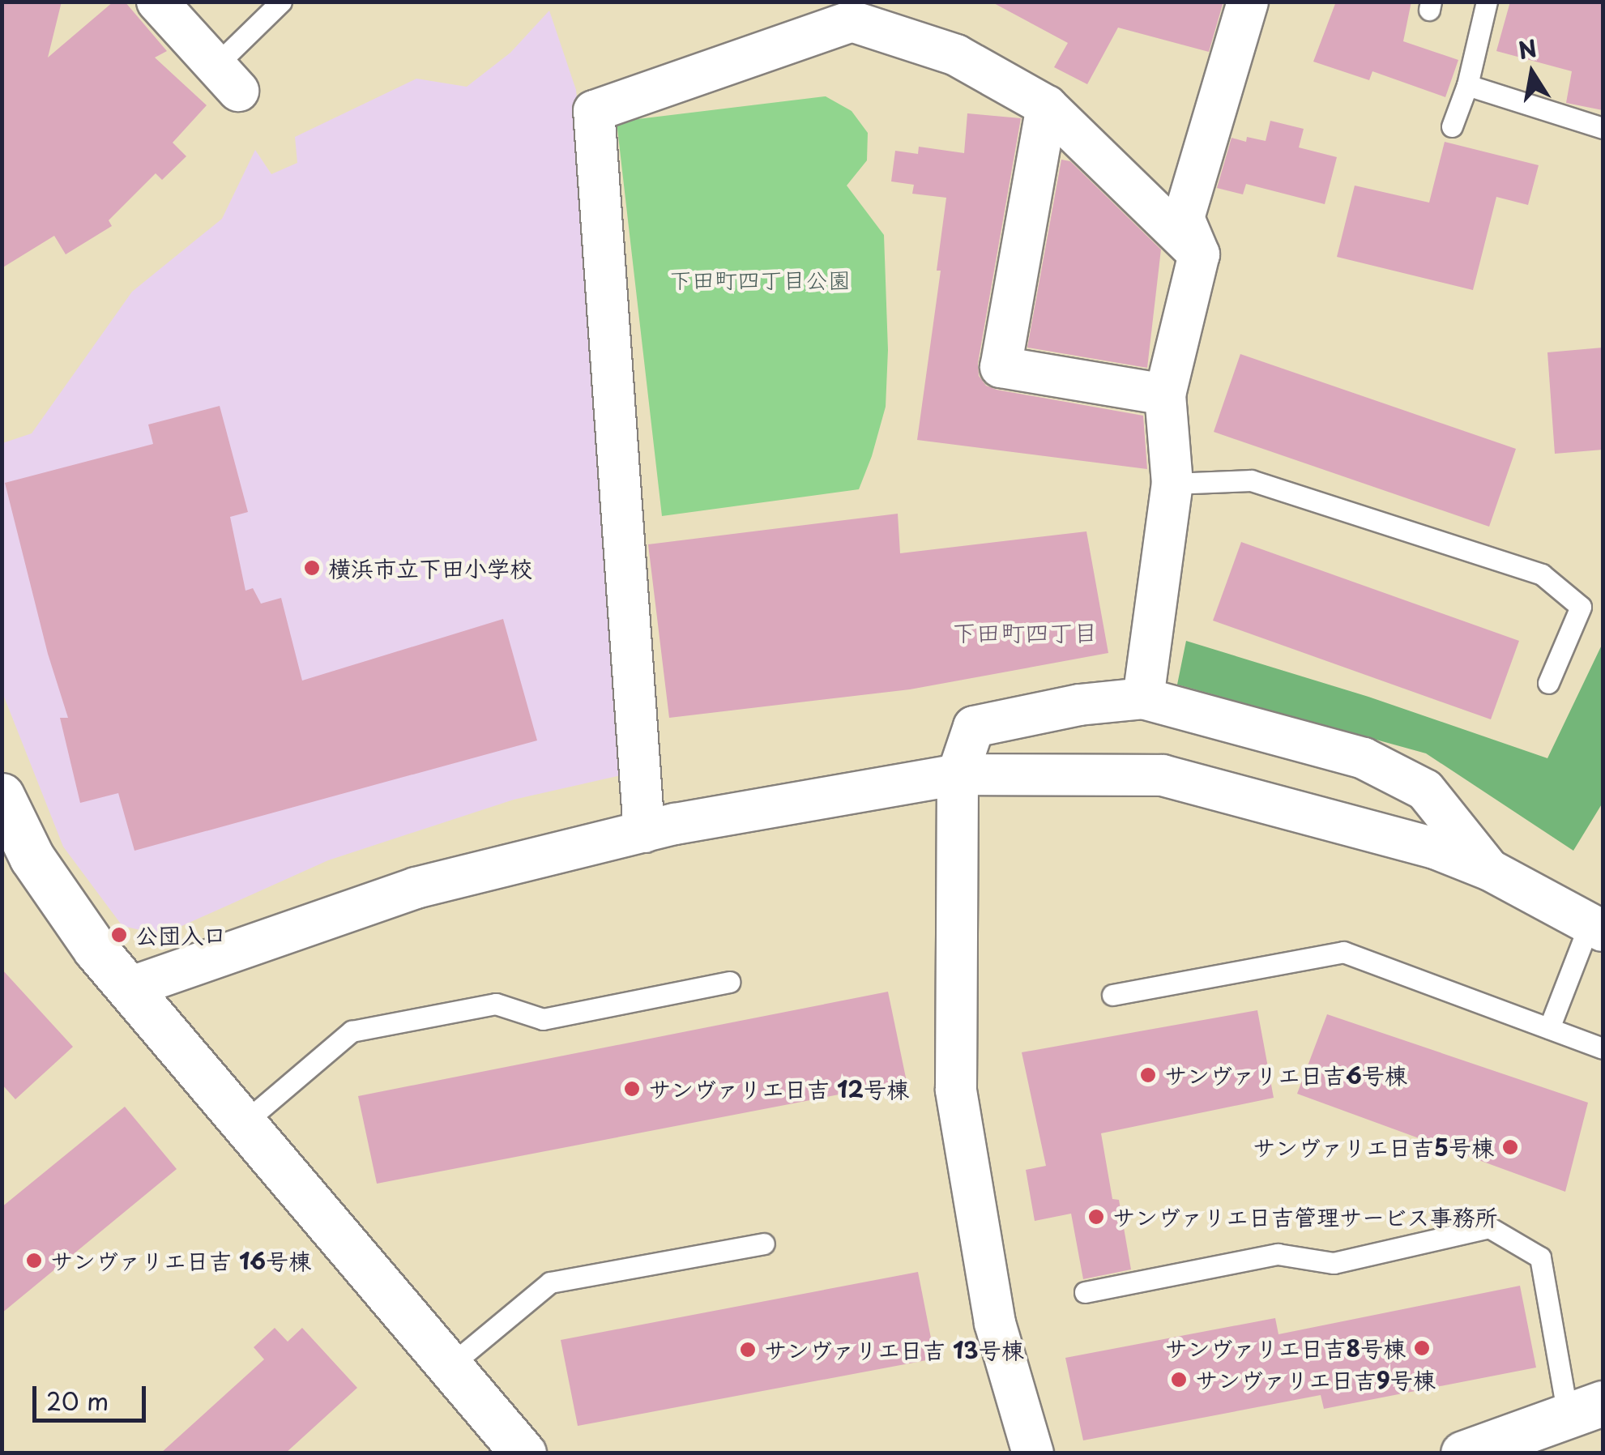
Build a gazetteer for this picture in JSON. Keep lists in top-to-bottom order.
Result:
{
  "districts": ["下田町四丁目"],
  "parks": ["下田町四丁目公園"],
  "places": [
    "横浜市立下田小学校",
    "公団入口",
    "サンヴァリエ日吉6号棟",
    "サンヴァリエ日吉 12号棟",
    "サンヴァリエ日吉5号棟",
    "サンヴァリエ日吉管理サービス事務所",
    "サンヴァリエ日吉 16号棟",
    "サンヴァリエ日吉8号棟",
    "サンヴァリエ日吉 13号棟",
    "サンヴァリエ日吉9号棟"
  ],
  "scale_bar": "20 m",
  "north": "top"
}
